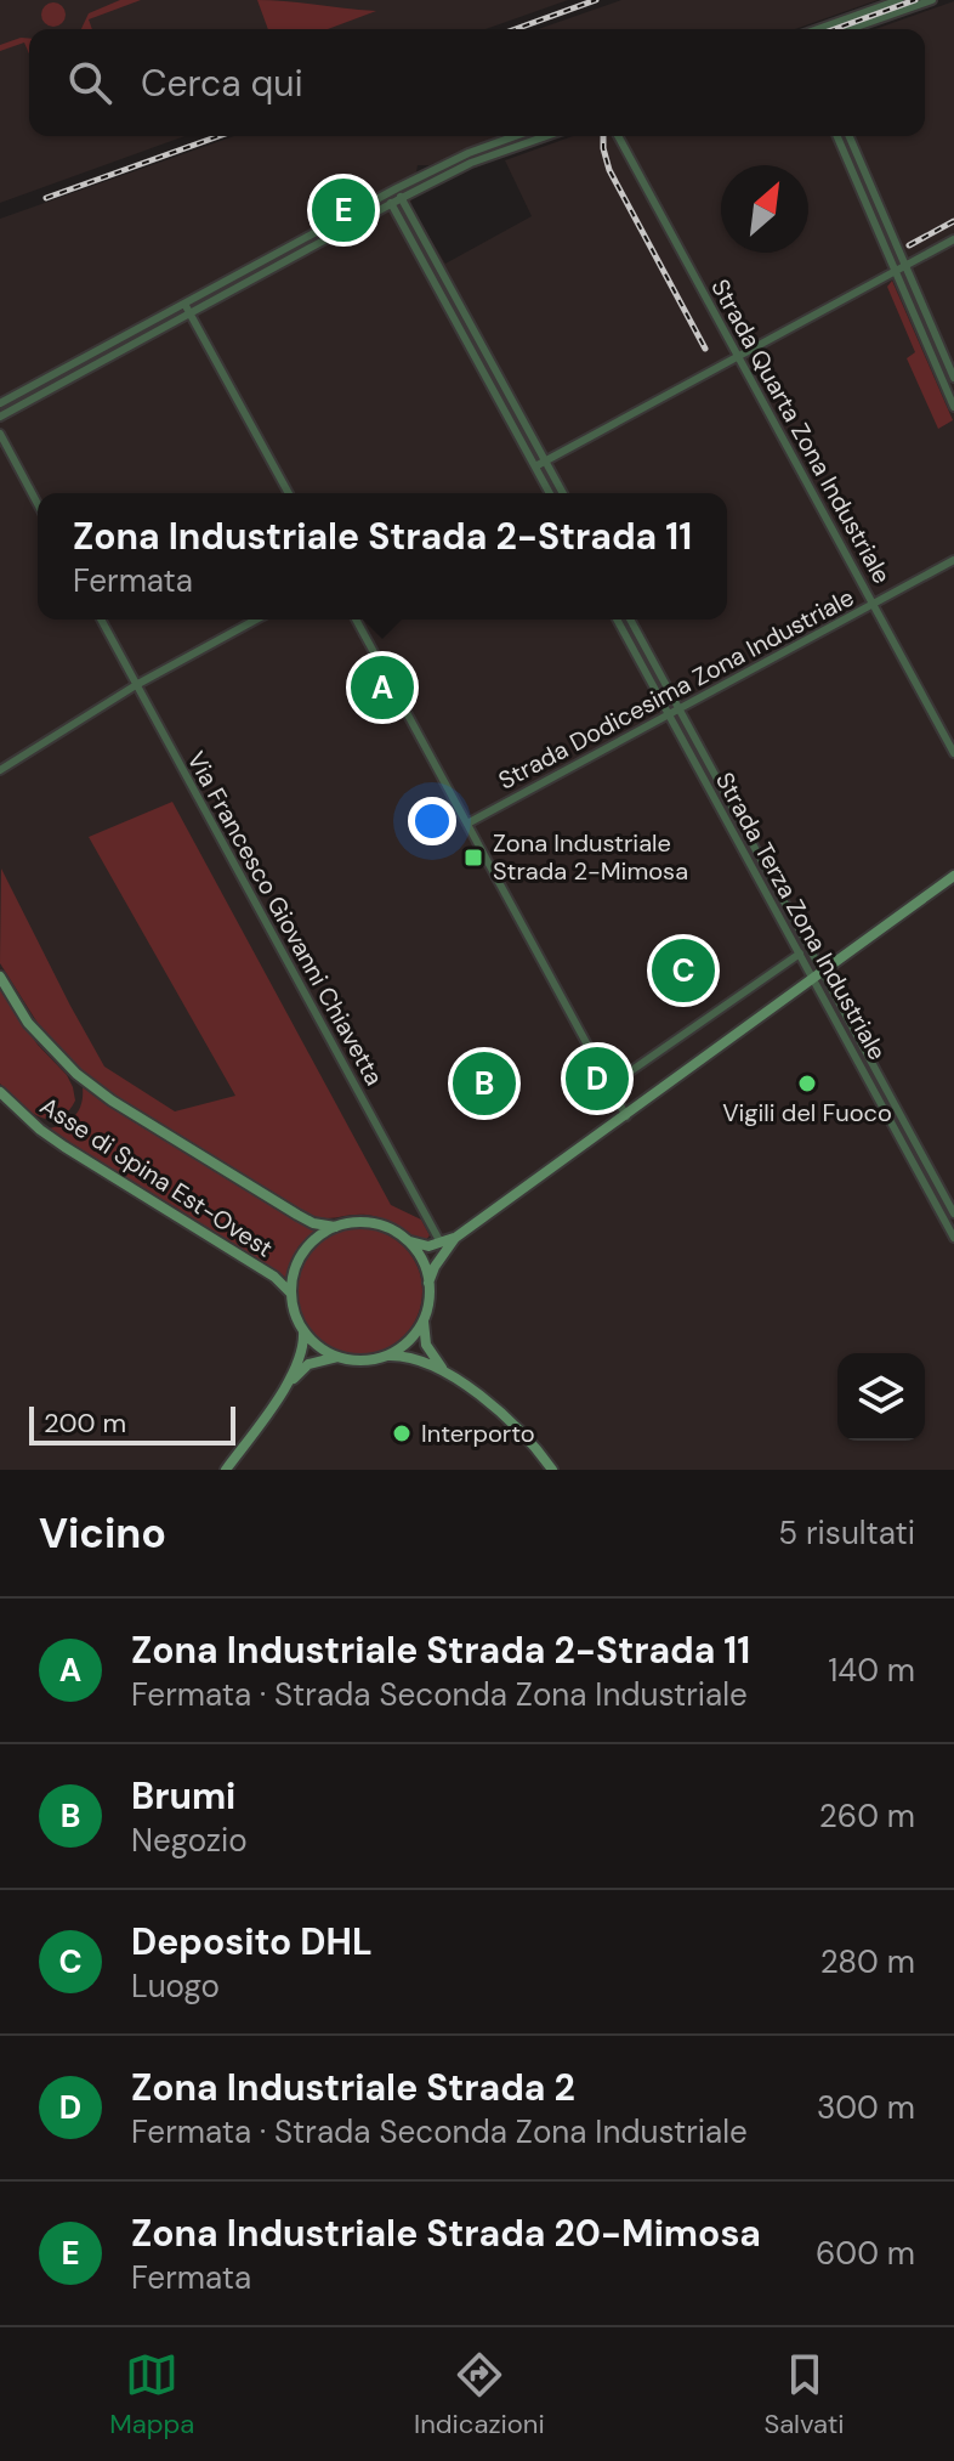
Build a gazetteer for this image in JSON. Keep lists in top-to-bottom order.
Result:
{
  "streets": {
    "main road": ["Asse di Spina Est-Ovest"],
    "street": [
      "Strada Quarta Zona Industriale",
      "Strada Dodicesima Zona Industriale",
      "Strada Terza Zona Industriale",
      "Via Francesco Giovanni Chiavetta"
    ]
  },
  "crossings": [
    ["Strada Quarta Zona Industriale", "Strada Dodicesima Zona Industriale"],
    ["Strada Dodicesima Zona Industriale", "Strada Terza Zona Industriale"]
  ],
  "places": {
    "transit": ["Zona Industriale Strada 2-Mimosa"],
    "other": ["Vigili del Fuoco", "Interporto"]
  },
  "scale_bar": "200 m",
  "north": "top right",
  "page": {
    "search": "Cerca qui",
    "pins": [
      "E",
      "A",
      "C",
      "D",
      "B"
    ],
    "popup": ["Zona Industriale Strada 2-Strada 11", "Fermata"],
    "scale": "200 m",
    "heading": ["Vicino", "5 risultati"],
    "list": [
      {
        "mark": "A",
        "name": "Zona Industriale Strada 2-Strada 11",
        "note": "Fermata · Strada Seconda Zona Industriale",
        "value": "140 m"
      },
      {
        "mark": "B",
        "name": "Brumi",
        "note": "Negozio",
        "value": "260 m"
      },
      {
        "mark": "C",
        "name": "Deposito DHL",
        "note": "Luogo",
        "value": "280 m"
      },
      {
        "mark": "D",
        "name": "Zona Industriale Strada 2",
        "note": "Fermata · Strada Seconda Zona Industriale",
        "value": "300 m"
      },
      {
        "mark": "E",
        "name": "Zona Industriale Strada 20-Mimosa",
        "note": "Fermata",
        "value": "600 m"
      }
    ],
    "nav": ["Mappa", "Indicazioni", "Salvati"]
  }
}
